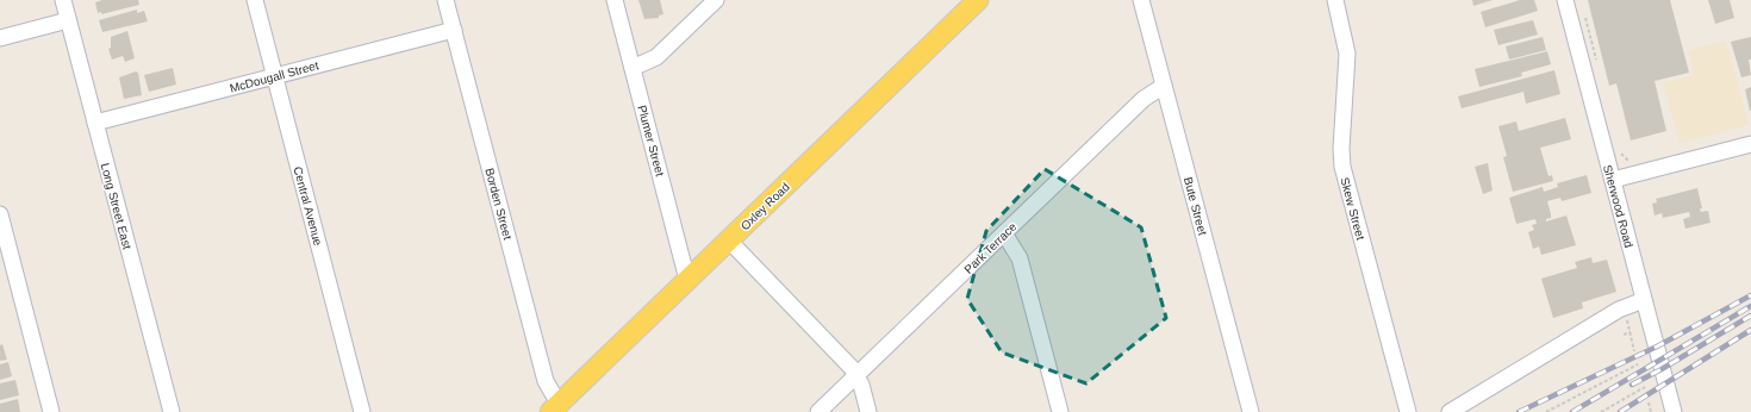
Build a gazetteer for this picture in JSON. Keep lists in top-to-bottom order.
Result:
{
  "streets": {
    "main road": ["Oxley Road"],
    "street": [
      "McDougall Street",
      "Plumer Street",
      "Borden Street",
      "Long Street East",
      "Central Avenue",
      "Bute Street",
      "Sherwood Road",
      "Skew Street",
      "Park Terrace"
    ]
  },
  "crossings": [
    ["McDougall Street", "Borden Street"],
    ["McDougall Street", "Long Street East"],
    ["McDougall Street", "Central Avenue"],
    ["Plumer Street", "Oxley Road"],
    ["Borden Street", "Oxley Road"],
    ["Bute Street", "Park Terrace"]
  ]
}
